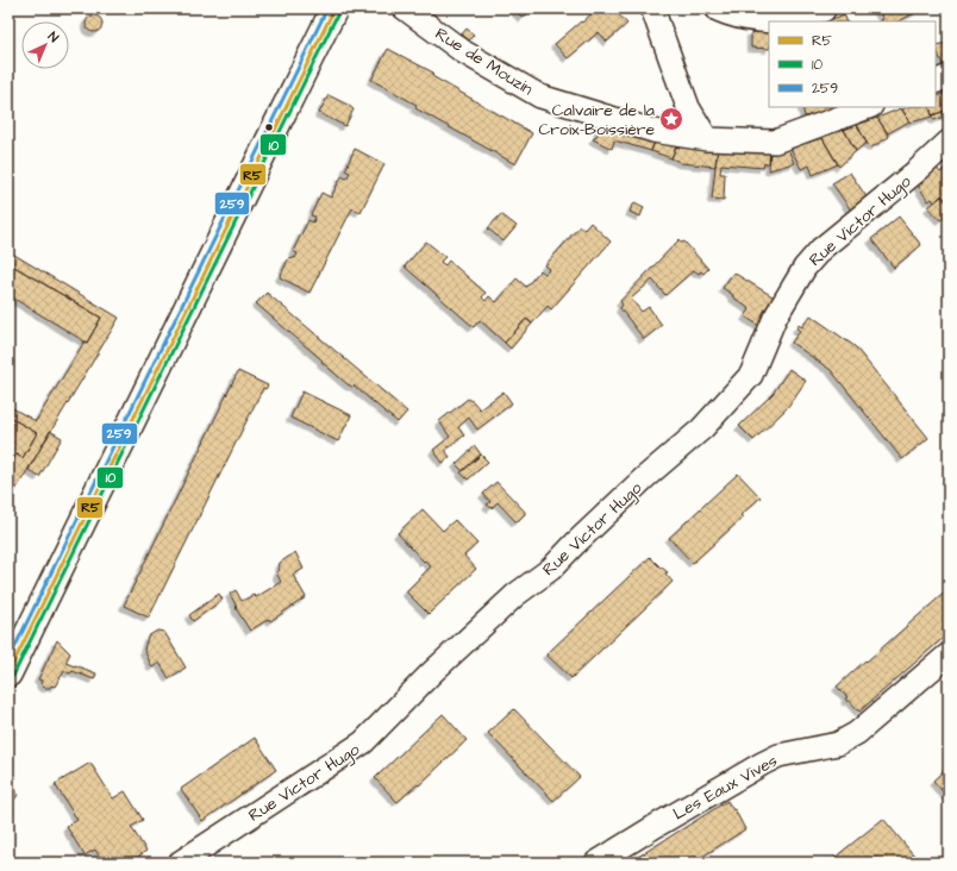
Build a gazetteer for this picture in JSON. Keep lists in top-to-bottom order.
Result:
{
  "streets": {
    "street": ["Rue de Mouzin", "Rue Victor Hugo", "Les Eaux Vives"]
  },
  "places": {
    "place": ["Calvaire de la Croix-Boissière"]
  },
  "lines": ["transit line R5", "transit line 259", "transit line 10"],
  "legend": ["R5", "10", "259"],
  "north": "top right"
}
